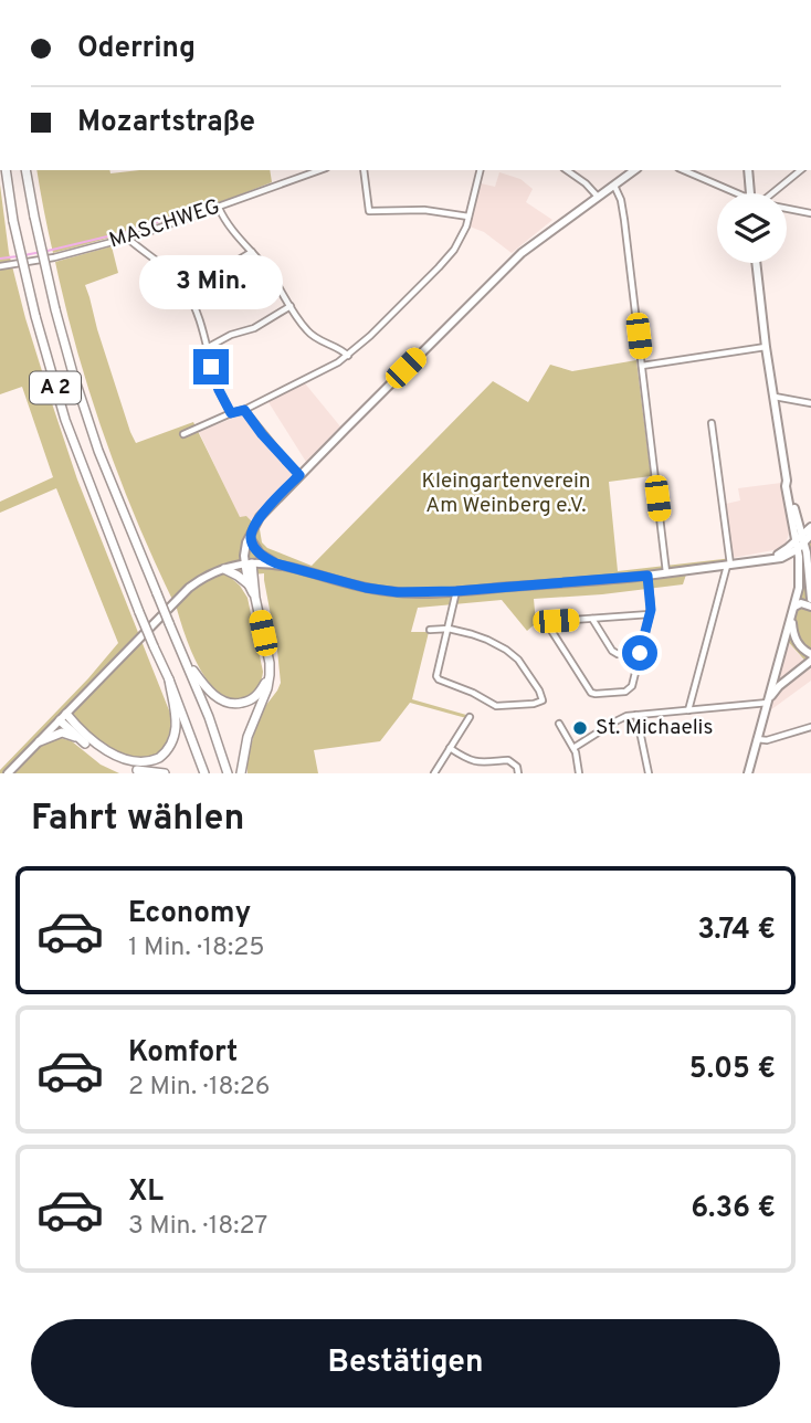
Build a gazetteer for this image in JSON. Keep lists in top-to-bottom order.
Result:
{
  "streets": {
    "highway": ["A 2"],
    "street": ["MASCHWEG"]
  },
  "parks": ["Kleingartenverein Am Weinberg e.V."],
  "places": ["St. Michaelis"],
  "page": {
    "banner": ["Oderring", "Mozartstraße"],
    "bubble": "3 Min.",
    "heading": "Fahrt wählen",
    "list": [
      {
        "name": "Economy",
        "note": "1 Min. · 18:25",
        "value": "3.74 €"
      },
      {
        "name": "Komfort",
        "note": "2 Min. · 18:26",
        "value": "5.05 €"
      },
      {
        "name": "XL",
        "note": "3 Min. · 18:27",
        "value": "6.36 €"
      }
    ],
    "buttons": "Bestätigen"
  }
}
